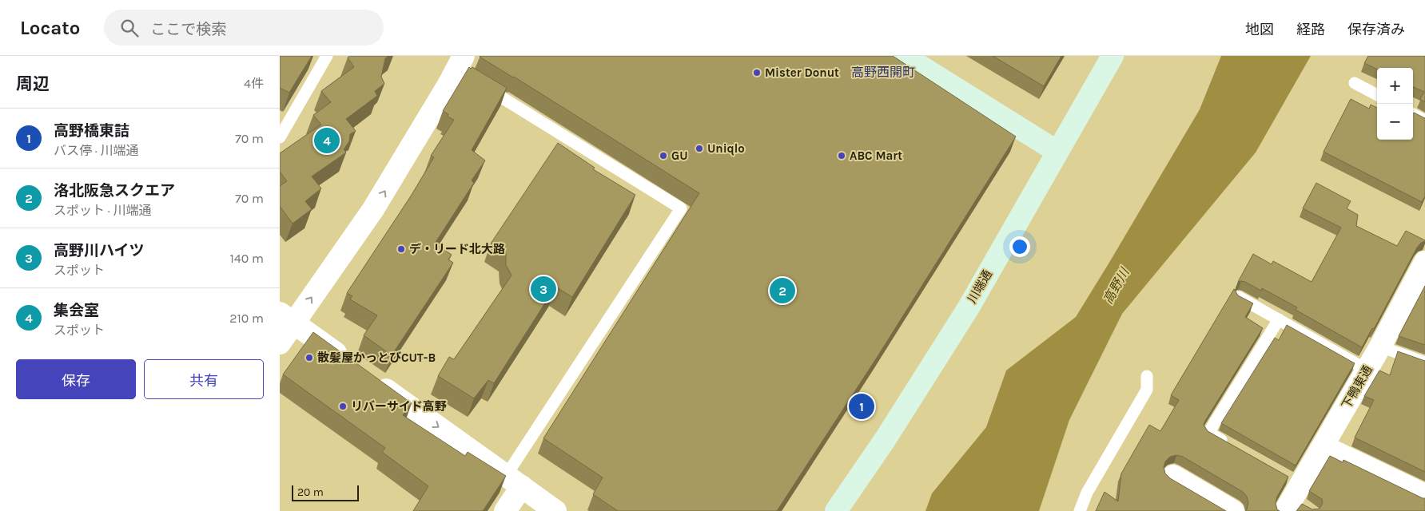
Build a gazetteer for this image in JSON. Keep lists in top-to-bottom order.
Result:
{
  "streets": {
    "street": ["川端通", "下鴨東通"]
  },
  "districts": ["高野西開町"],
  "water": ["高野川"],
  "places": [
    "Mister Donut",
    "Uniqlo",
    "GU",
    "ABC Mart",
    "デ・リード北大路",
    "散髪屋かっとびCUT-B",
    "リバーサイド高野"
  ],
  "scale_bar": "20 m",
  "page": {
    "header": "Locato",
    "search": "ここで検索",
    "nav": ["地図", "経路", "保存済み"],
    "heading": ["周辺", "4件"],
    "map_buttons": ["+", "−"],
    "list": [
      {
        "mark": "1",
        "name": "高野橋東詰",
        "note": "バス停 · 川端通",
        "value": "70 m"
      },
      {
        "mark": "2",
        "name": "洛北阪急スクエア",
        "note": "スポット · 川端通",
        "value": "70 m"
      },
      {
        "mark": "3",
        "name": "高野川ハイツ",
        "note": "スポット",
        "value": "140 m"
      },
      {
        "mark": "4",
        "name": "集会室",
        "note": "スポット",
        "value": "210 m"
      }
    ],
    "pins": [
      "4",
      "3",
      "2",
      "1"
    ],
    "buttons": ["保存", "共有"],
    "scale": "20 m"
  }
}
